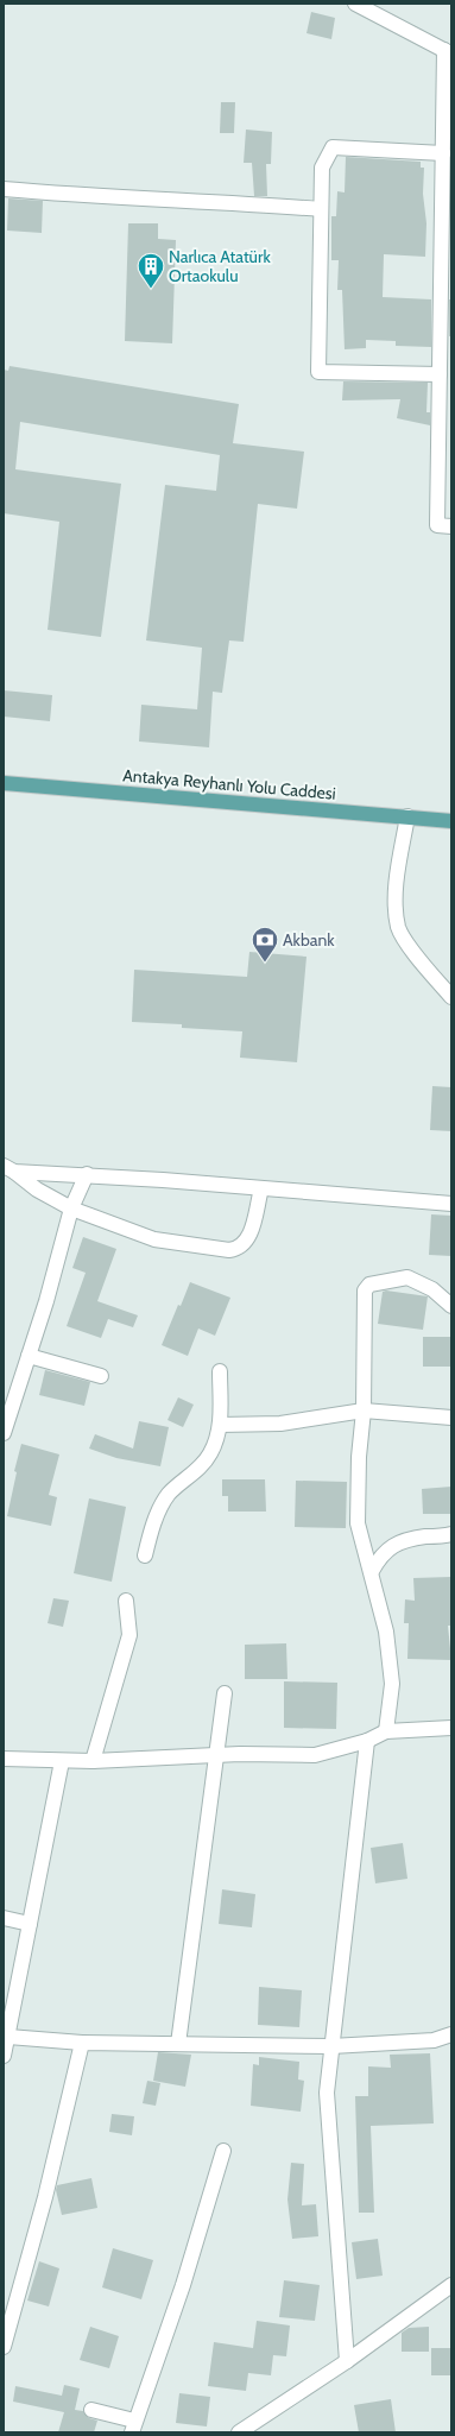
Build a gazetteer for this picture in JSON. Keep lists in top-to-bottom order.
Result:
{
  "streets": {
    "main road": ["Antakya Reyhanlı Yolu Caddesi"]
  },
  "places": {
    "building": ["Narlıca Atatürk Ortaokulu"],
    "bank": ["Akbank"]
  }
}
